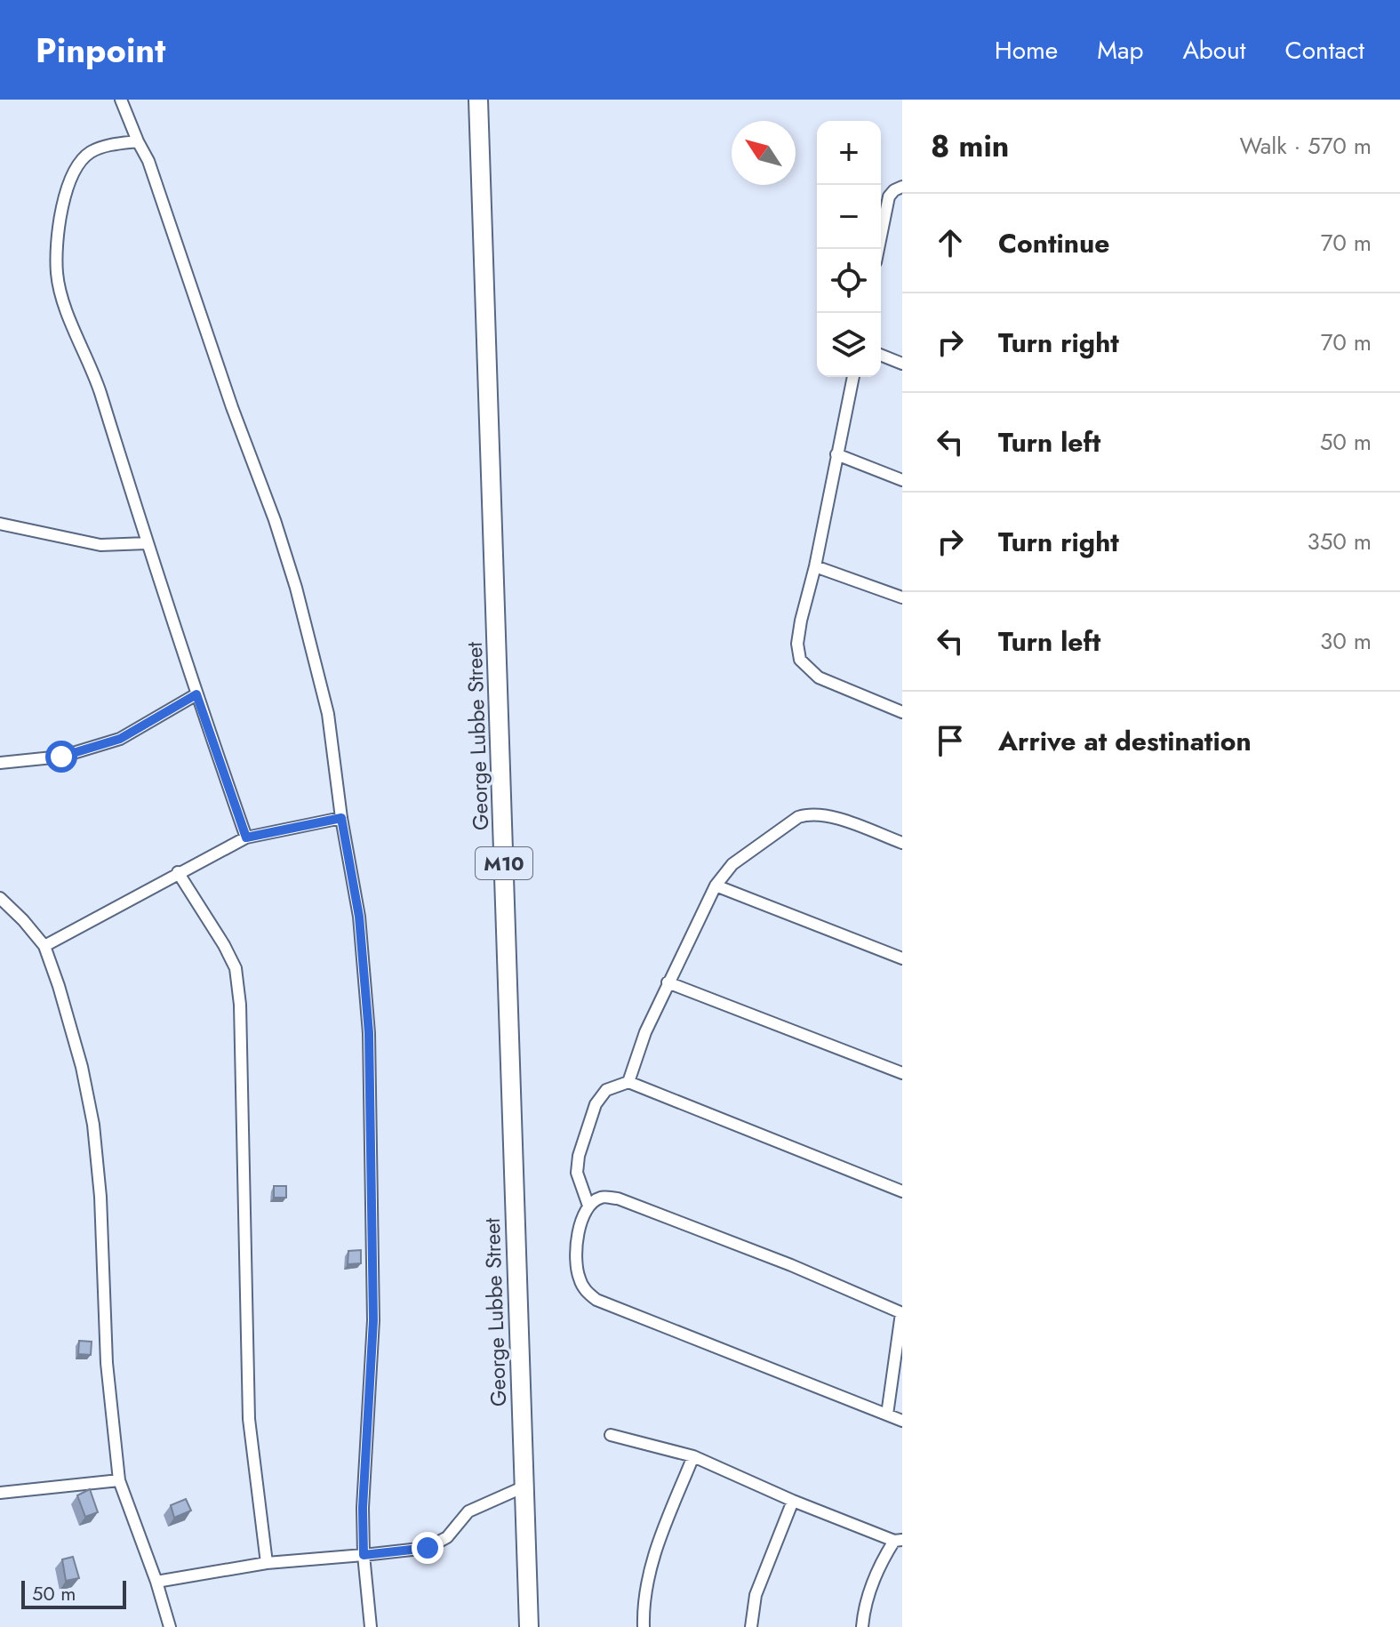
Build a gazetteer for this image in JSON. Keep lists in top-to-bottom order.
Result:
{
  "streets": {
    "main road": ["George Lubbe Street", "M10"]
  },
  "scale_bar": "50 m",
  "north": "top left",
  "page": {
    "header": "Pinpoint",
    "nav": [
      "Home",
      "Map",
      "About",
      "Contact"
    ],
    "heading": ["8 min", "Walk · 570 m"],
    "map_buttons": ["+", "−"],
    "list": [
      ["Continue", "70 m"],
      ["Turn right", "70 m"],
      ["Turn left", "50 m"],
      ["Turn right", "350 m"],
      ["Turn left", "30 m"],
      "Arrive at destination"
    ],
    "scale": "50 m"
  }
}
